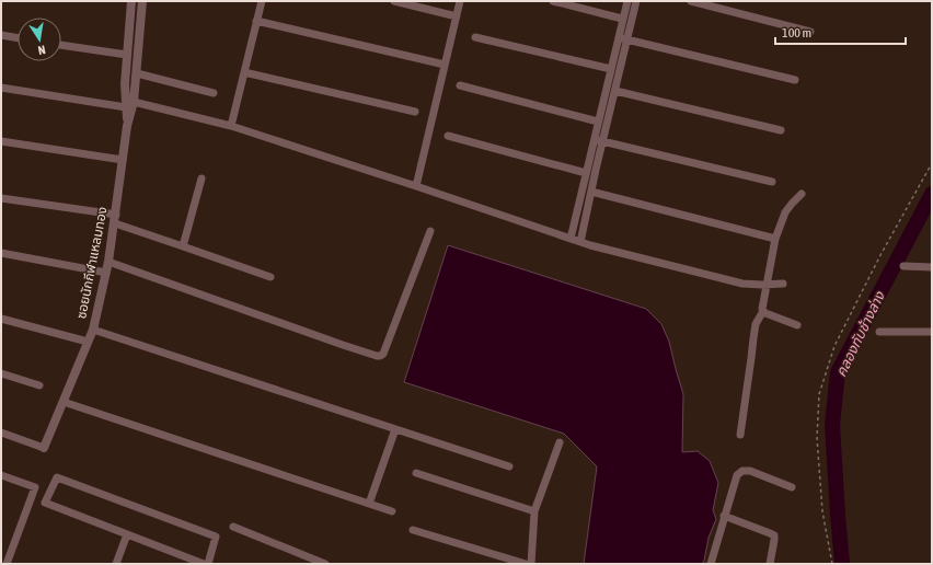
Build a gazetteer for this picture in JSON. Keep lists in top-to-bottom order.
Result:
{
  "streets": {
    "street": ["ซอยนักกีฬาแหลมทอง"]
  },
  "water": ["คลองทับช้างล่าง"],
  "scale_bar": "100 m",
  "north": "bottom"
}
